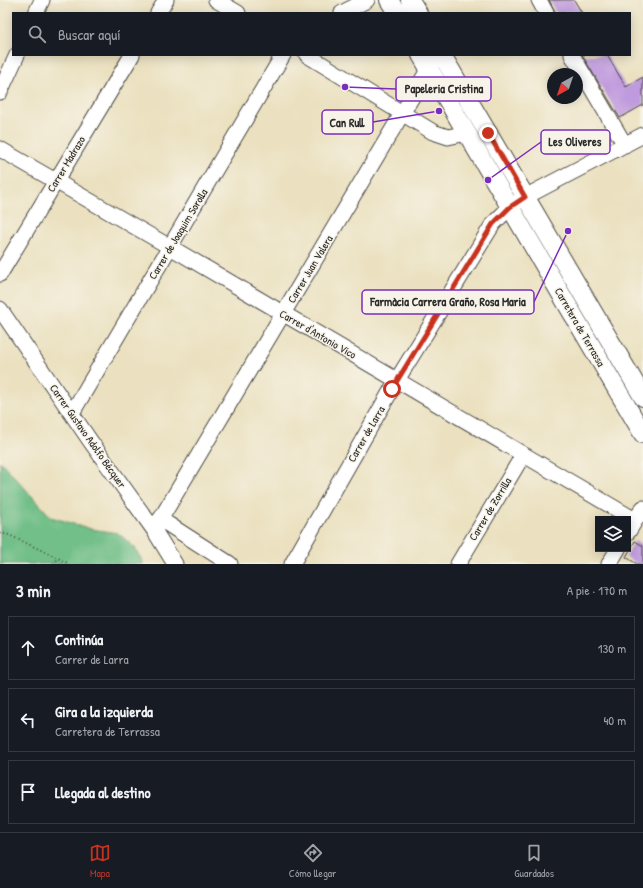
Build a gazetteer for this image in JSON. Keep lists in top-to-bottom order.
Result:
{
  "streets": {
    "main road": ["Carretera de Terrassa"],
    "street": [
      "Carrer Madrazo",
      "Carrer de Joaquim Sorolla",
      "Carrer Juan Valera",
      "Carrer d'Antonio Vico",
      "Carrer de Larra",
      "Carrer Gustavo Adolfo Bécquer",
      "Carrer de Zorrilla"
    ]
  },
  "crossings": [
    ["Carrer Madrazo", "Carrer d'Antonio Vico"],
    ["Carrer de Joaquim Sorolla", "Carrer d'Antonio Vico"],
    ["Carrer de Joaquim Sorolla", "Carrer Gustavo Adolfo Bécquer"],
    ["Carrer Juan Valera", "Carretera de Terrassa"],
    ["Carrer Juan Valera", "Carrer d'Antonio Vico"],
    ["Carrer Juan Valera", "Carrer Gustavo Adolfo Bécquer"],
    ["Carretera de Terrassa", "Carrer de Larra"],
    ["Carrer d'Antonio Vico", "Carrer de Larra"],
    ["Carrer d'Antonio Vico", "Carrer de Zorrilla"]
  ],
  "places": [
    "Papeleria Cristina",
    "Can Rull",
    "Les Oliveres",
    "Farmàcia Carrera Graño, Rosa Maria"
  ],
  "north": "bottom left",
  "page": {
    "search": "Buscar aquí",
    "heading": ["3 min", "A pie · 170 m"],
    "list": [
      ["Continúa", "Carrer de Larra", "130 m"],
      ["Gira a la izquierda", "Carretera de Terrassa", "40 m"],
      "Llegada al destino"
    ],
    "nav": ["Mapa", "Cómo llegar", "Guardados"]
  }
}
